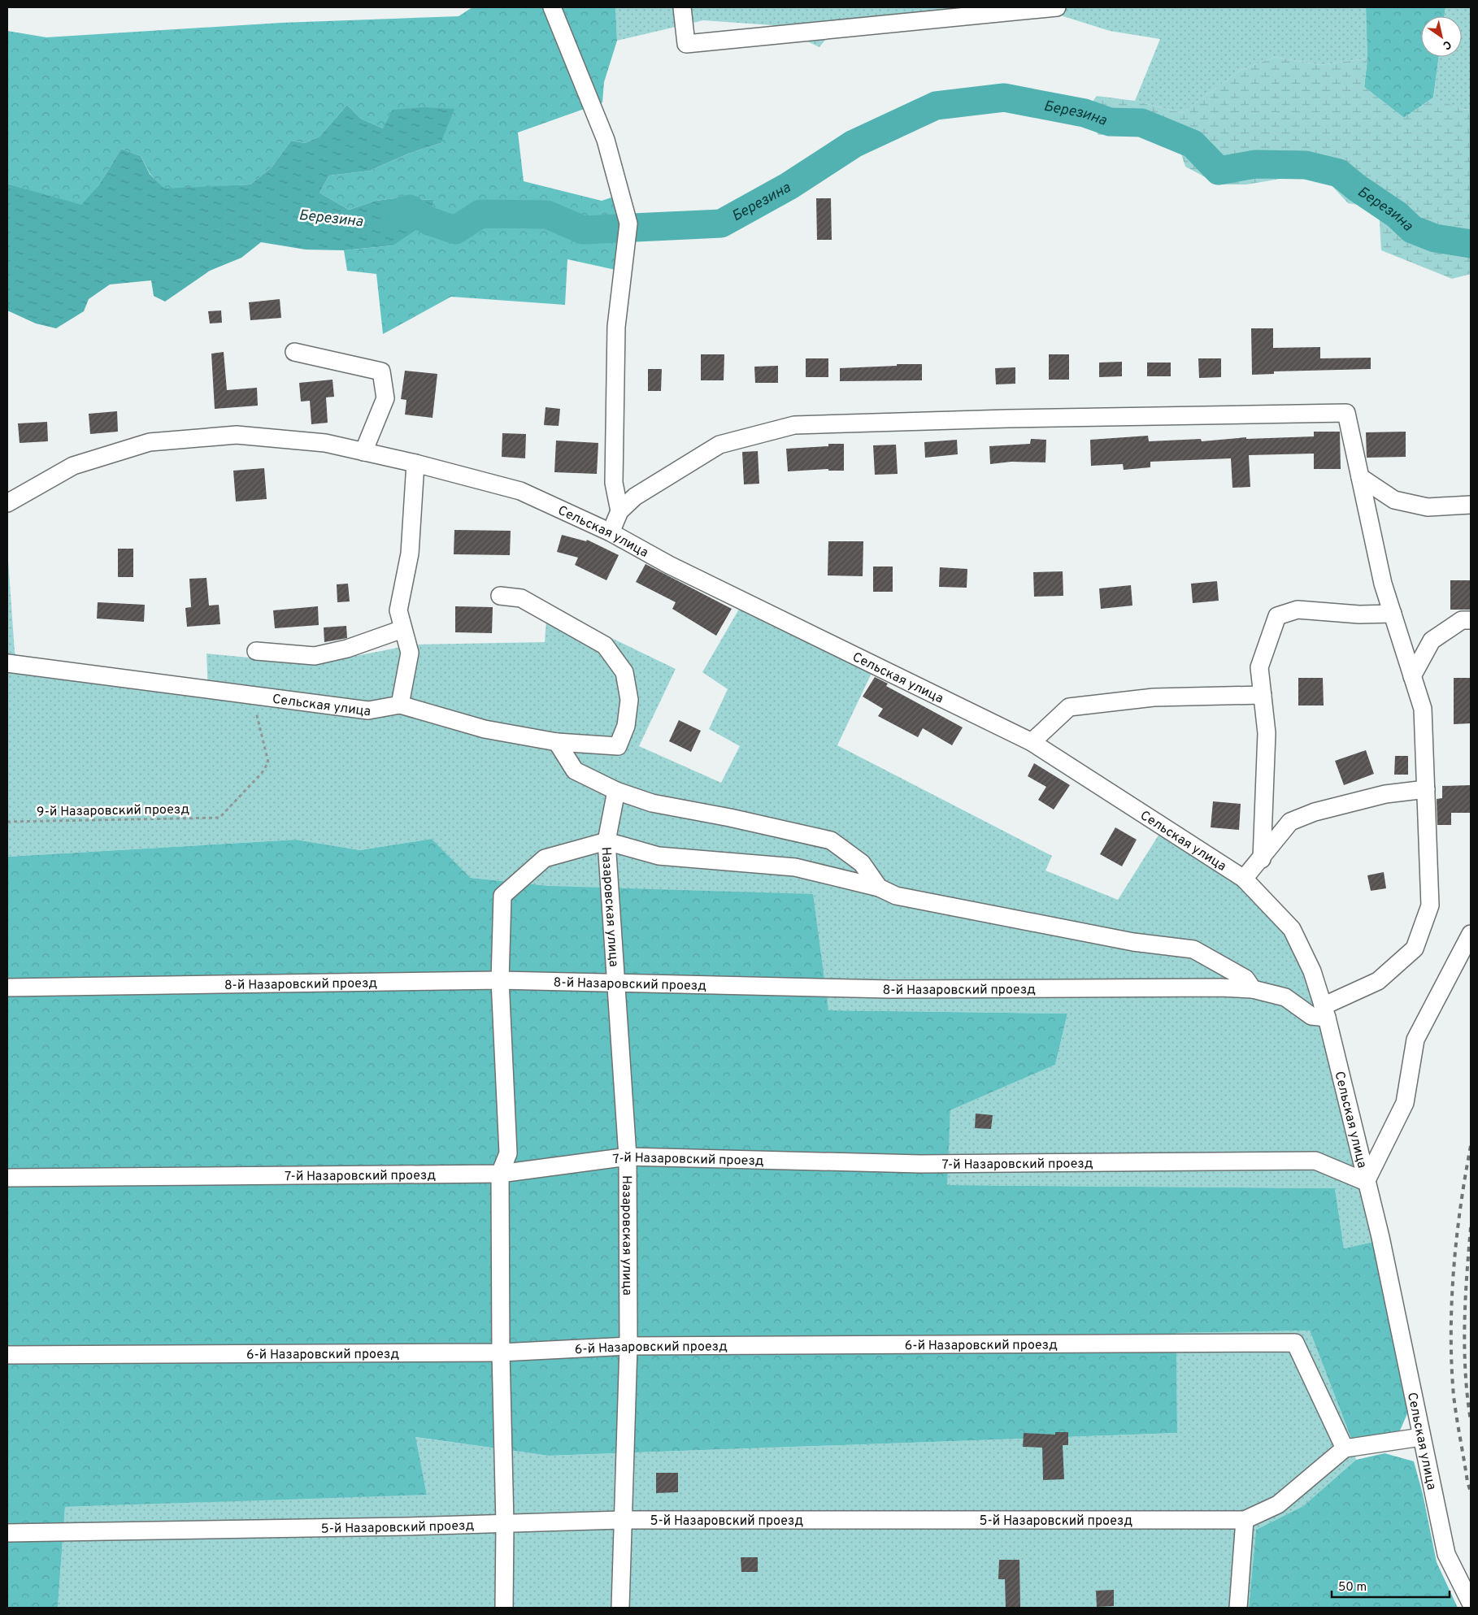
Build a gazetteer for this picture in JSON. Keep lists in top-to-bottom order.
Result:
{
  "streets": {
    "street": [
      "Сельская улица",
      "Назаровская улица",
      "8-й Назаровский проезд",
      "7-й Назаровский проезд",
      "6-й Назаровский проезд",
      "5-й Назаровский проезд"
    ],
    "path": ["9-й Назаровский проезд"]
  },
  "crossings": [
    ["Сельская улица", "9-й Назаровский проезд"],
    ["Сельская улица", "8-й Назаровский проезд"],
    ["Сельская улица", "7-й Назаровский проезд"],
    ["Назаровская улица", "8-й Назаровский проезд"],
    ["Назаровская улица", "7-й Назаровский проезд"],
    ["Назаровская улица", "6-й Назаровский проезд"],
    ["Назаровская улица", "5-й Назаровский проезд"],
    ["6-й Назаровский проезд", "5-й Назаровский проезд"]
  ],
  "water": ["Березина"],
  "scale_bar": "50 m",
  "north": "bottom right"
}
